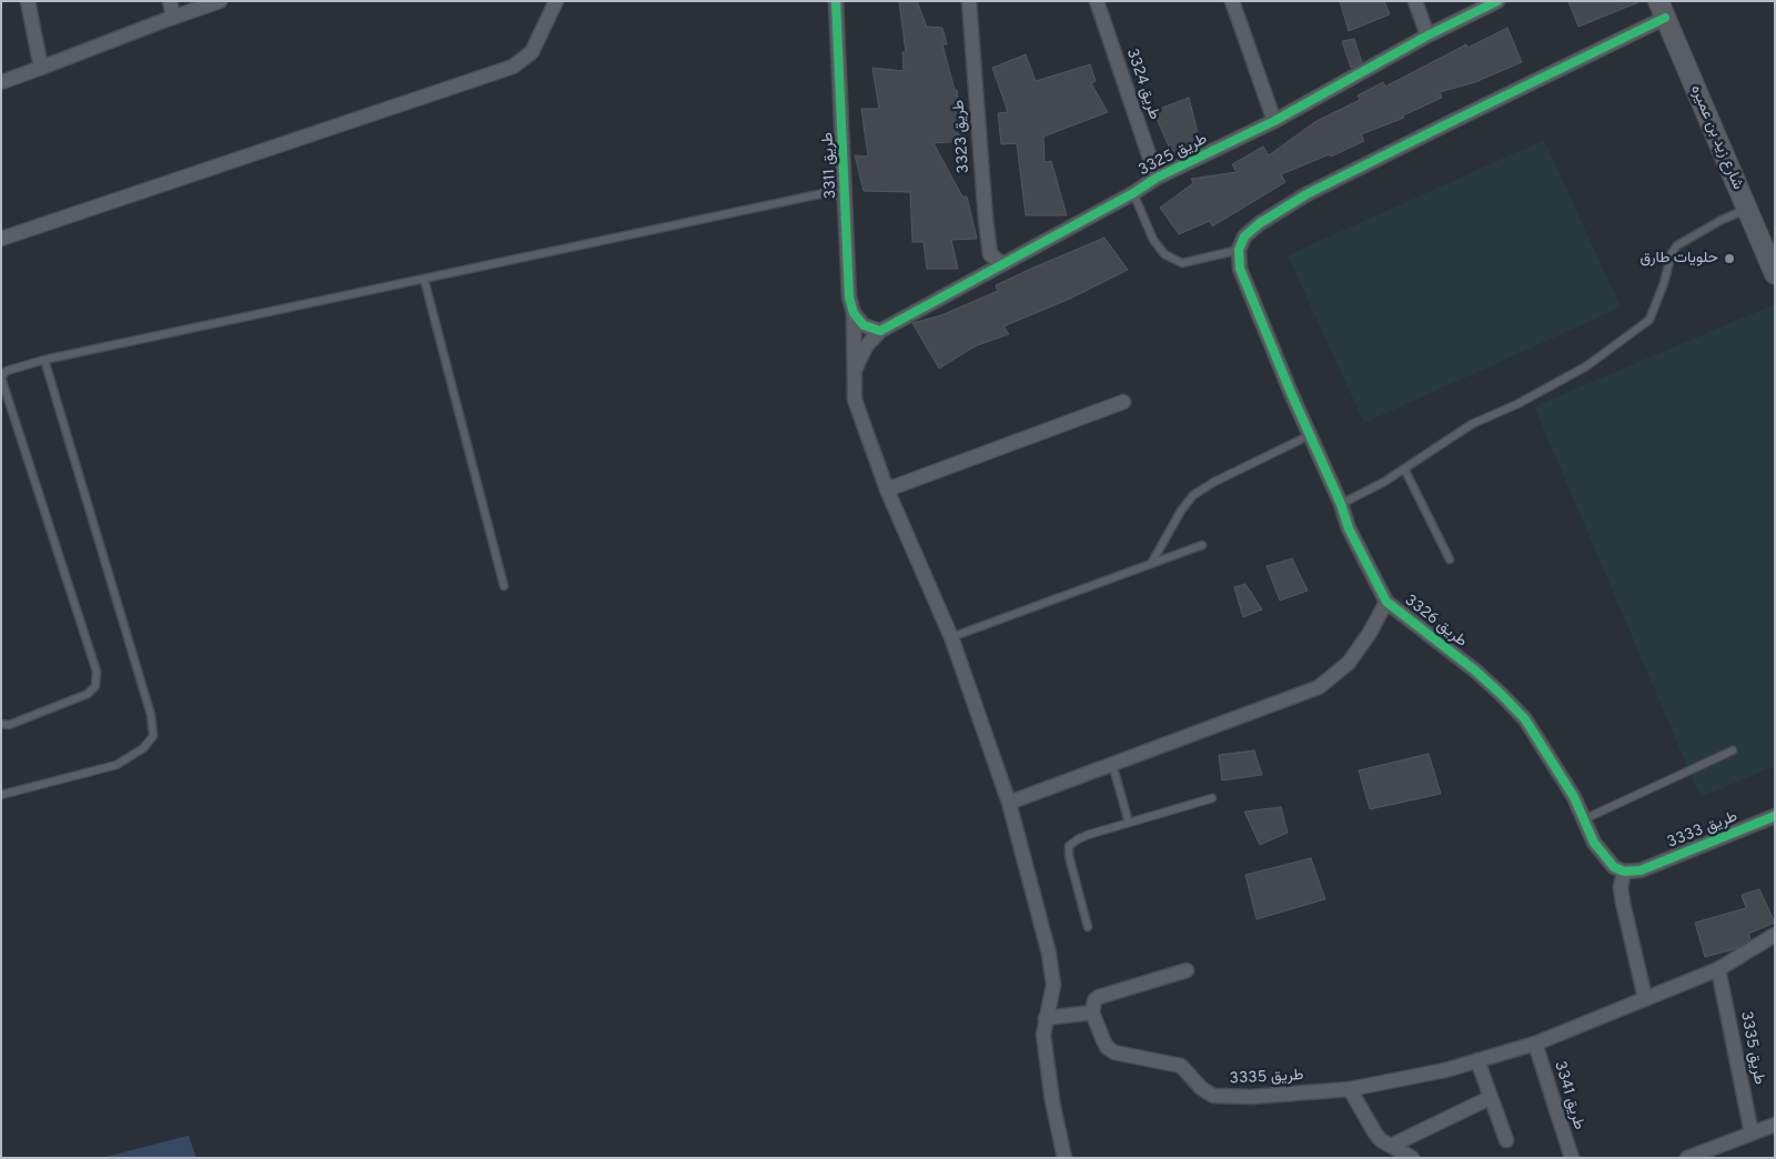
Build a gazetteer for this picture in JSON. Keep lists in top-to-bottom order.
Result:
{
  "streets": {
    "street": [
      "طريق 3324",
      "طريق 3323",
      "شارع زيد بن عميره",
      "طريق 3325",
      "طريق 3311",
      "طريق 3326",
      "طريق 3333",
      "طريق 3335",
      "طريق 3341"
    ]
  },
  "crossings": [
    ["طريق 3324", "طريق 3325"],
    ["طريق 3323", "طريق 3325"],
    ["طريق 3325", "طريق 3311"],
    ["طريق 3326", "طريق 3333"],
    ["طريق 3335", "طريق 3341"]
  ],
  "places": ["حلويات طارق"]
}
